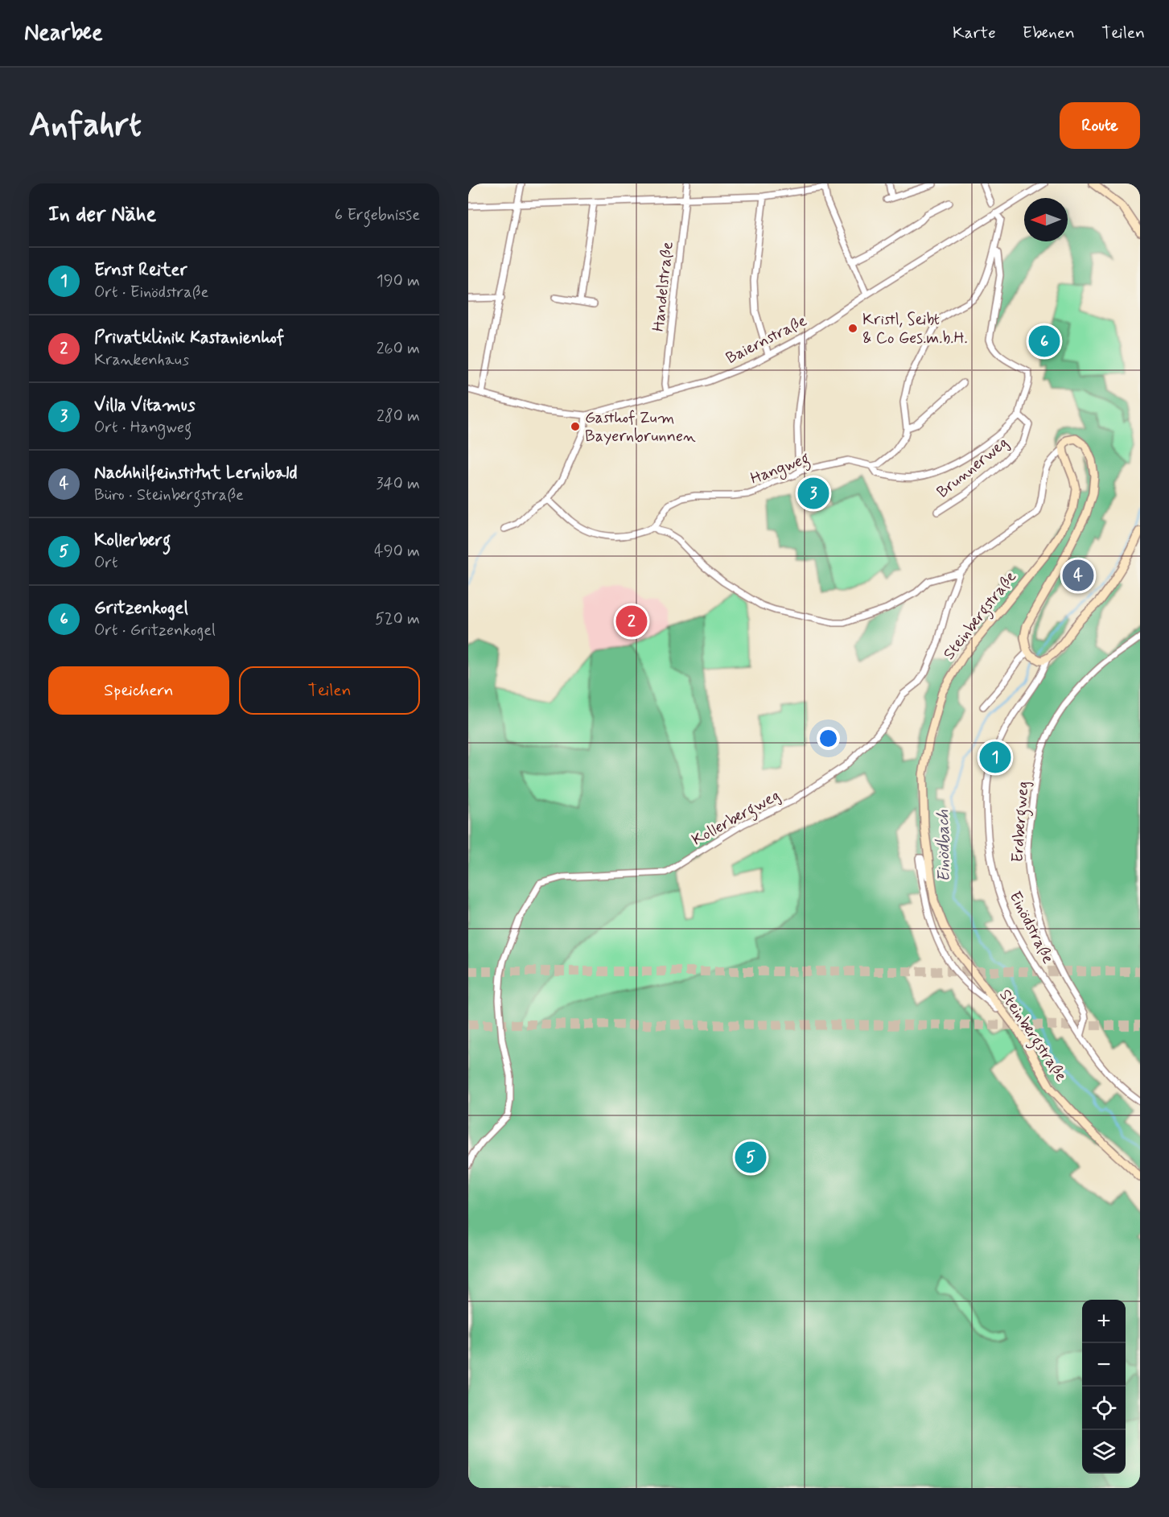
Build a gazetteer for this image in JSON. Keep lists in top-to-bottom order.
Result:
{
  "streets": {
    "main road": ["Steinbergstraße"],
    "street": [
      "Handelstraße",
      "Baiernstraße",
      "Brunnerweg",
      "Hangweg",
      "Kollerbergweg",
      "Erdbergweg",
      "Einödstraße"
    ]
  },
  "crossings": [
    ["Handelstraße", "Baiernstraße"],
    ["Brunnerweg", "Hangweg"],
    ["Steinbergstraße", "Kollerbergweg"],
    ["Erdbergweg", "Einödstraße"]
  ],
  "water": ["Einödbach"],
  "places": ["Kristl, Seibt & Co Ges.m.b.H.", "Gasthof Zum Bayernbrunnen"],
  "north": "left",
  "page": {
    "header": "Nearbee",
    "nav": ["Karte", "Ebenen", "Teilen"],
    "buttons": [
      "Route",
      ["Speichern", "Teilen"]
    ],
    "title": "Anfahrt",
    "heading": ["In der Nähe", "6 Ergebnisse"],
    "list": [
      {
        "mark": "1",
        "name": "Ernst Reiter",
        "note": "Ort · Einödstraße",
        "value": "190 m"
      },
      {
        "mark": "2",
        "name": "Privatklinik Kastanienhof",
        "note": "Krankenhaus",
        "value": "260 m"
      },
      {
        "mark": "3",
        "name": "Villa Vitamus",
        "note": "Ort · Hangweg",
        "value": "280 m"
      },
      {
        "mark": "4",
        "name": "Nachhilfeinstitut Lernibald",
        "note": "Büro · Steinbergstraße",
        "value": "340 m"
      },
      {
        "mark": "5",
        "name": "Kollerberg",
        "note": "Ort",
        "value": "490 m"
      },
      {
        "mark": "6",
        "name": "Gritzenkogel",
        "note": "Ort · Gritzenkogel",
        "value": "520 m"
      }
    ],
    "pins": [
      "6",
      "3",
      "4",
      "2",
      "1",
      "5"
    ],
    "map_buttons": ["+", "−"]
  }
}
